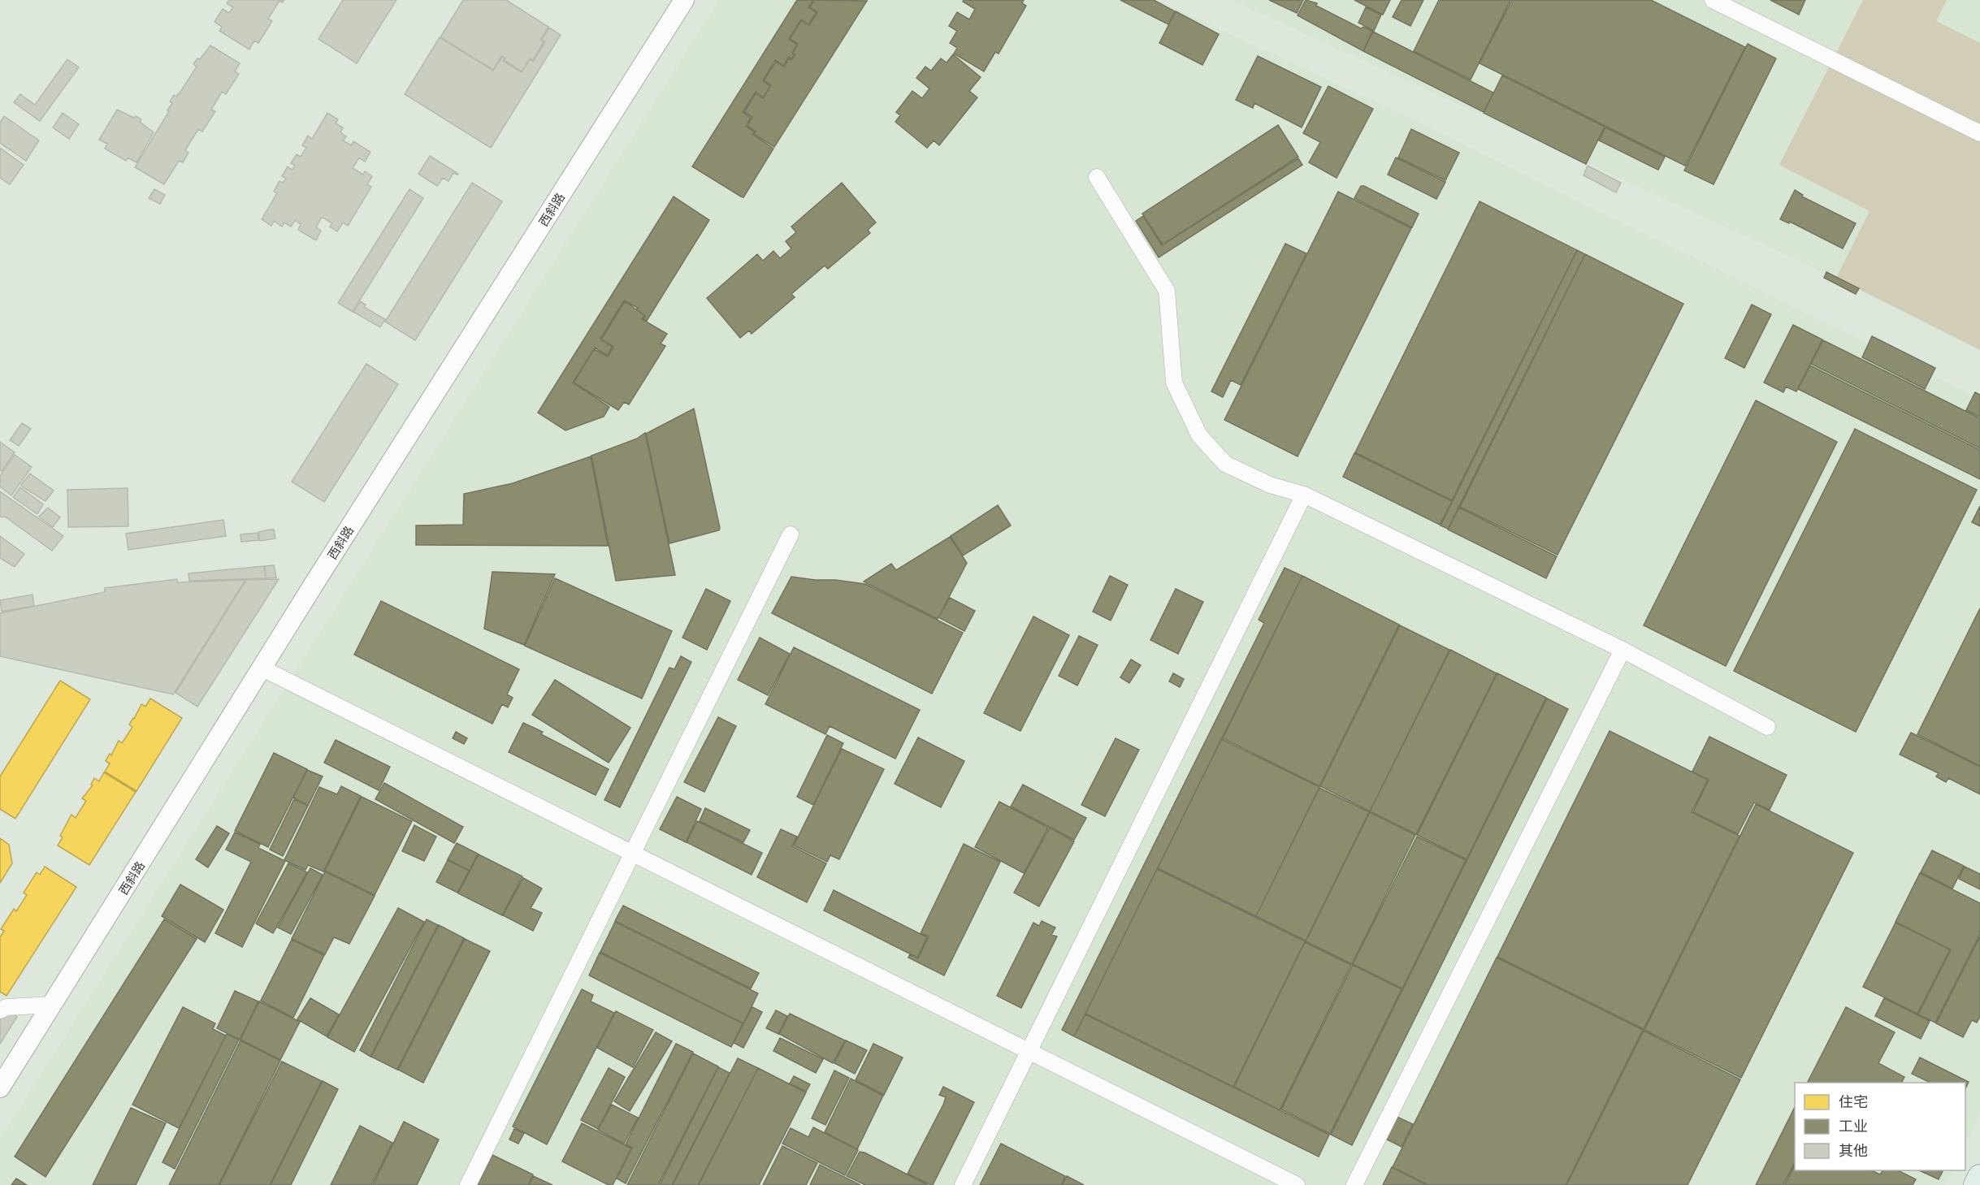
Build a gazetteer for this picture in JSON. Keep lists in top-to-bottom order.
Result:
{
  "streets": {
    "street": ["西斜路"]
  },
  "legend": ["住宅", "工业", "其他"]
}
